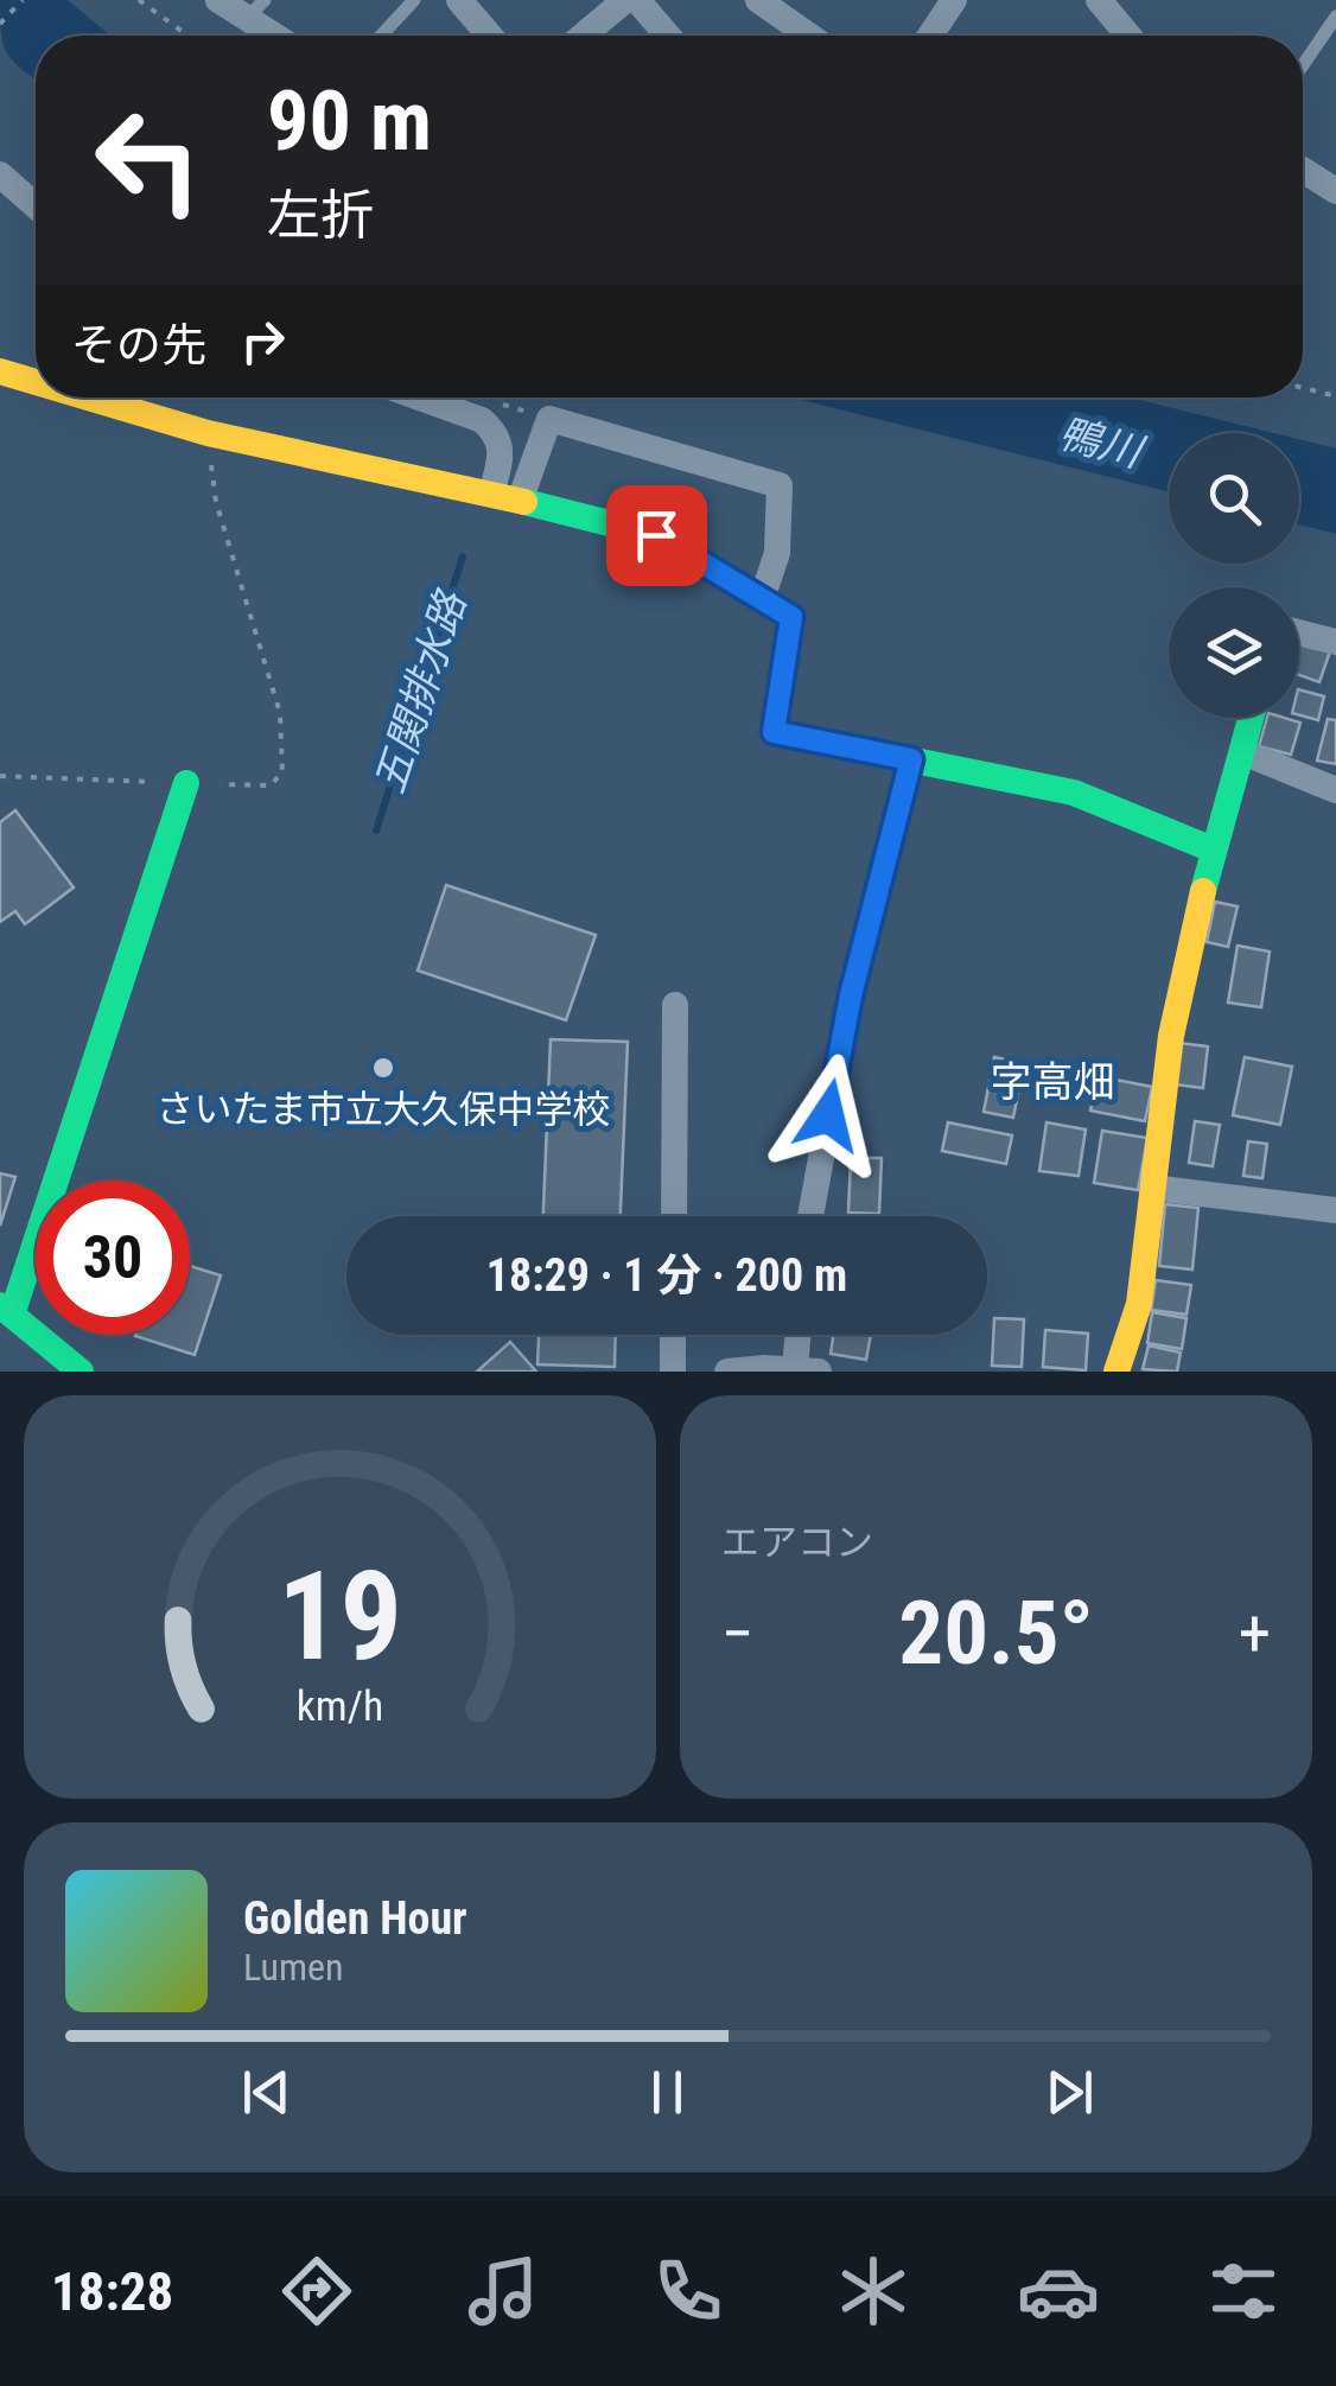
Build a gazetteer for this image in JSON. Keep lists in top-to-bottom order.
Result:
{
  "districts": ["字高畑"],
  "water": ["鴨川", "五関排水路"],
  "places": ["さいたま市立大久保中学校"],
  "page": {
    "turn": ["90 m", "左折"],
    "then": "その先",
    "limit": "30",
    "trip": "18:29 · 1 分 · 200 m",
    "tile": "エアコン",
    "heat": ["−", "20.5°", "+"],
    "song": ["Golden Hour", "Lumen"],
    "tabs": "18:28",
    "gauge": ["19", "km/h"]
  }
}
